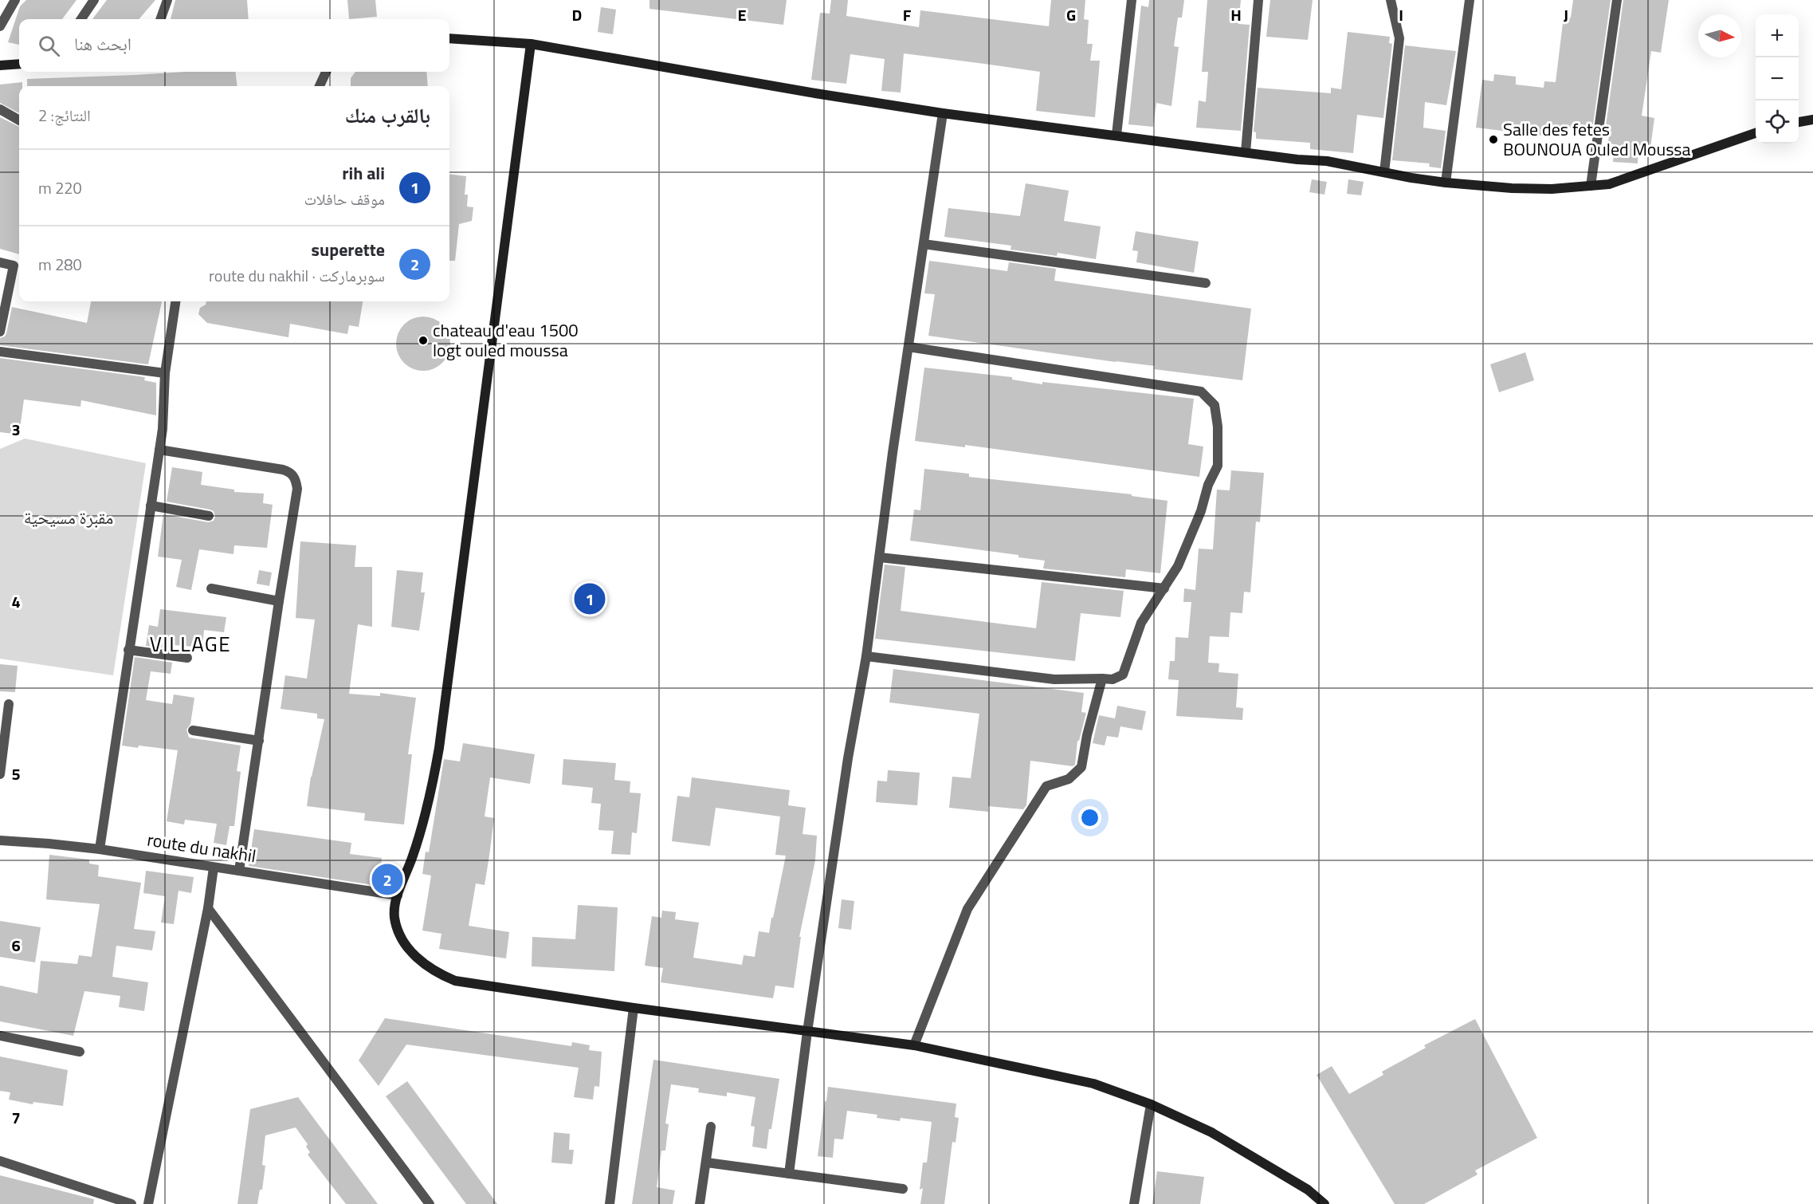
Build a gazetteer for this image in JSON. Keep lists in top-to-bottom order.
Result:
{
  "streets": {
    "street": ["route du nakhil"]
  },
  "districts": ["VILLAGE"],
  "parks": ["مقبرة مسيحية"],
  "places": ["Salle des fetes BOUNOUA Ouled Moussa", "chateau d'eau 1500 logt ouled moussa"],
  "north": "right",
  "page": {
    "map_buttons": ["+", "−"],
    "search": "ابحث هنا",
    "heading": ["بالقرب منك", "النتائج: 2"],
    "list": [
      {
        "mark": "1",
        "name": "rih ali",
        "note": "موقف حافلات",
        "value": "220 m"
      },
      {
        "mark": "2",
        "name": "superette",
        "note": "سوبرماركت · route du nakhil",
        "value": "280 m"
      }
    ],
    "pins": ["1", "2"]
  },
  "grid": {
    "columns": [
      "D",
      "E",
      "F",
      "G",
      "H",
      "I",
      "J"
    ],
    "rows": [
      "3",
      "4",
      "5",
      "6",
      "7"
    ]
  }
}
